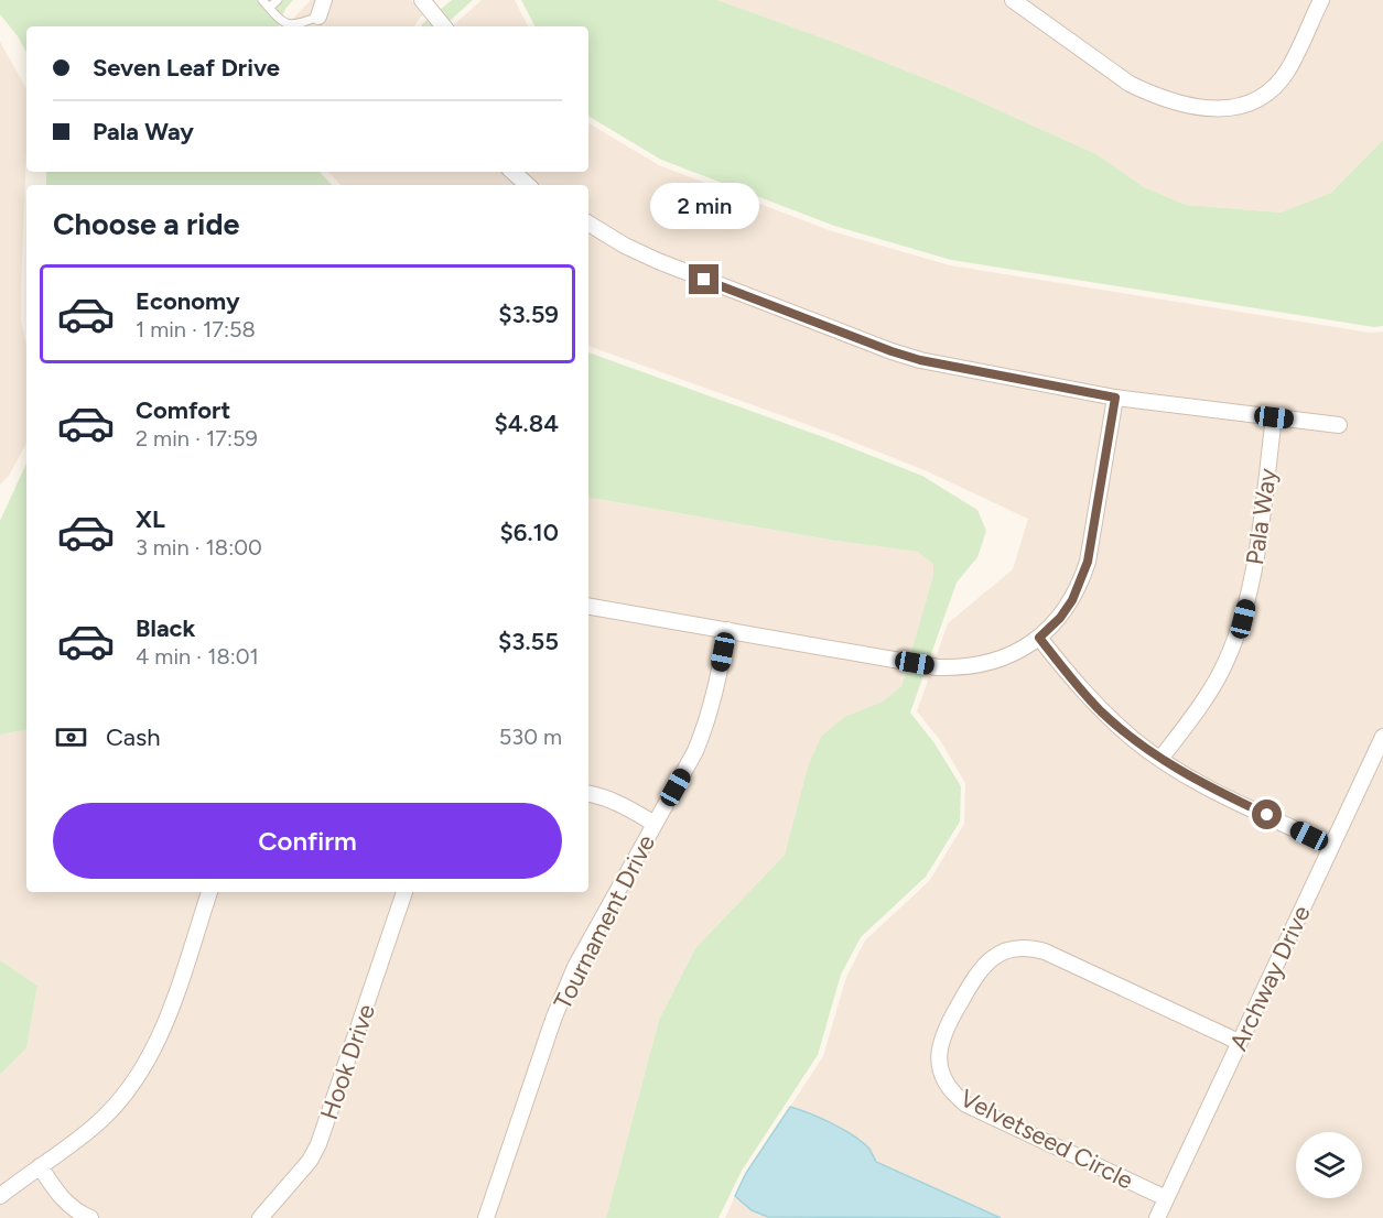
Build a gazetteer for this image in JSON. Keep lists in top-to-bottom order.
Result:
{
  "streets": {
    "street": [
      "Pala Way",
      "Tournament Drive",
      "Archway Drive",
      "Hook Drive",
      "Velvetseed Circle"
    ]
  },
  "crossings": [
    ["Archway Drive", "Velvetseed Circle"]
  ],
  "page": {
    "banner": ["Seven Leaf Drive", "Pala Way"],
    "bubble": "2 min",
    "heading": "Choose a ride",
    "list": [
      {
        "name": "Economy",
        "note": "1 min · 17:58",
        "value": "$3.59"
      },
      {
        "name": "Comfort",
        "note": "2 min · 17:59",
        "value": "$4.84"
      },
      {
        "name": "XL",
        "note": "3 min · 18:00",
        "value": "$6.10"
      },
      {
        "name": "Black",
        "note": "4 min · 18:01",
        "value": "$3.55"
      }
    ],
    "pay": ["Cash", "530 m"],
    "buttons": "Confirm"
  }
}
